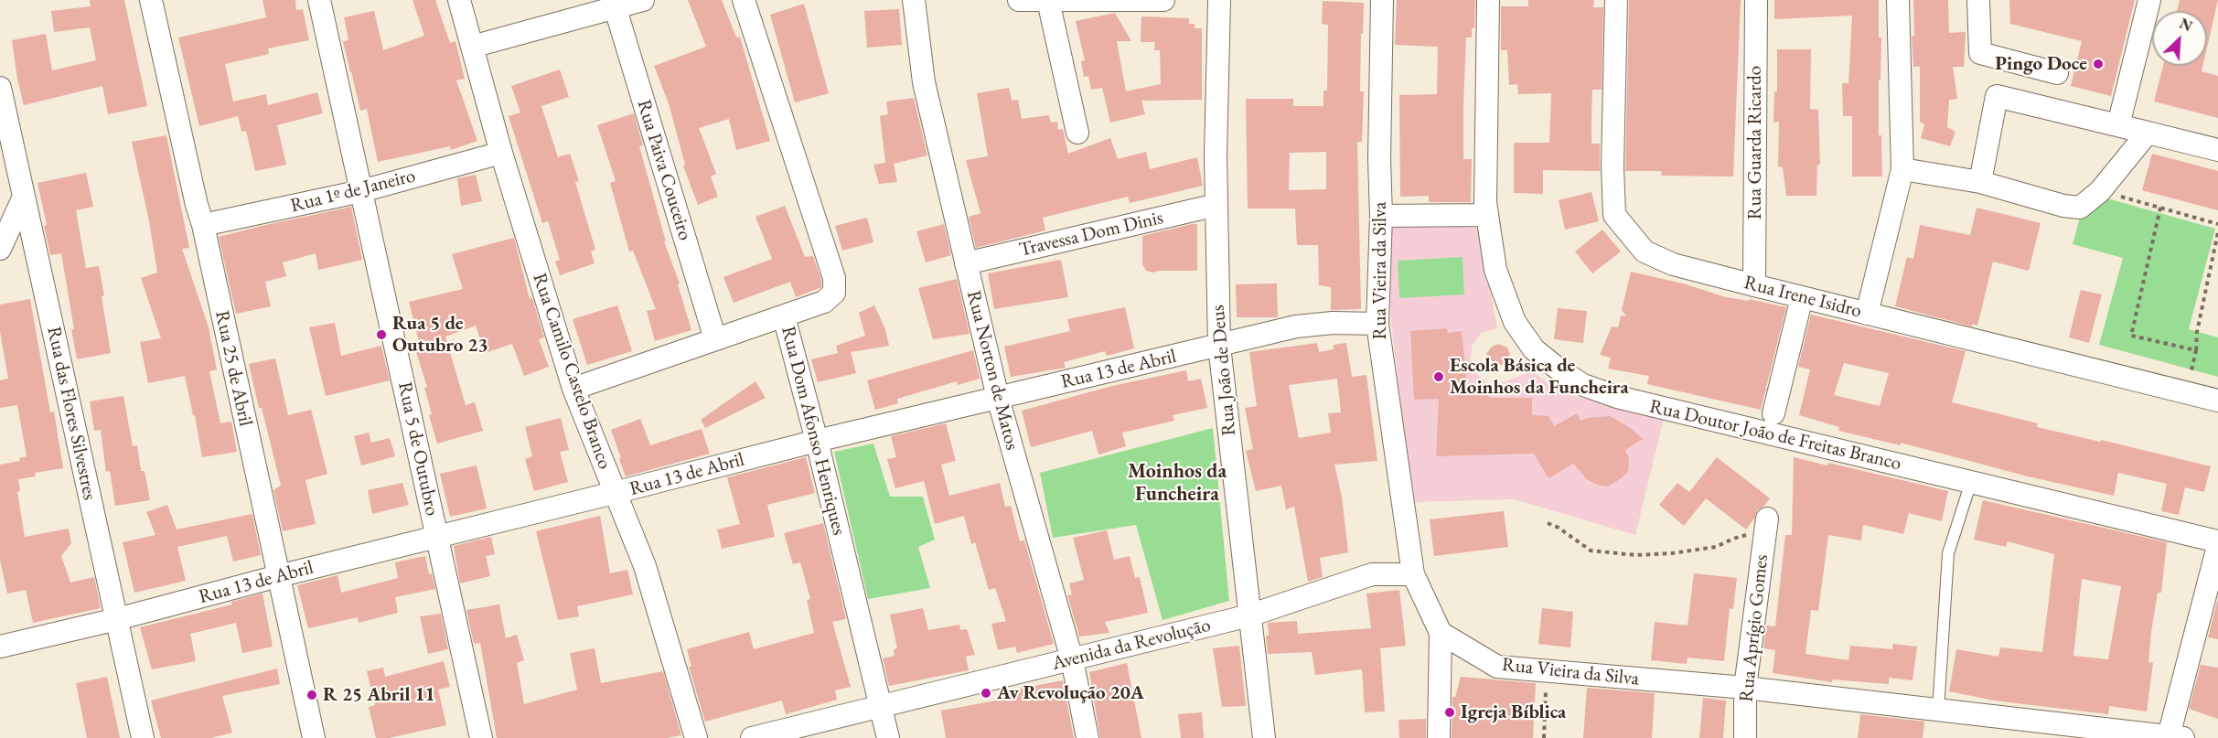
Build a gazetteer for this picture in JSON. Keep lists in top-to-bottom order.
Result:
{
  "streets": {
    "street": [
      "Rua Guarda Ricardo",
      "Rua Paiva Couceiro",
      "Rua 1º de Janeiro",
      "Travessa Dom Dinis",
      "Rua Vieira da Silva",
      "Rua Irene Isidro",
      "Rua 25 de Abril",
      "Rua 13 de Abril",
      "Rua Norton de Matos",
      "Rua João de Deus",
      "Rua Camilo Castelo Branco",
      "Rua das Flores Silvestres",
      "Rua Dom Afonso Henriques",
      "Rua Doutor João de Freitas Branco",
      "Rua 5 de Outubro",
      "Rua Aprígio Gomes",
      "Avenida da Revolução"
    ]
  },
  "crossings": [
    ["Rua Guarda Ricardo", "Rua Irene Isidro"],
    ["Rua 1º de Janeiro", "Rua 25 de Abril"],
    ["Rua 1º de Janeiro", "Rua Camilo Castelo Branco"],
    ["Rua 1º de Janeiro", "Rua 5 de Outubro"],
    ["Travessa Dom Dinis", "Rua Norton de Matos"],
    ["Travessa Dom Dinis", "Rua João de Deus"],
    ["Rua Vieira da Silva", "Rua 13 de Abril"],
    ["Rua Vieira da Silva", "Rua Aprígio Gomes"],
    ["Rua Vieira da Silva", "Avenida da Revolução"],
    ["Rua 25 de Abril", "Rua 13 de Abril"],
    ["Rua 13 de Abril", "Rua Norton de Matos"],
    ["Rua 13 de Abril", "Rua João de Deus"],
    ["Rua 13 de Abril", "Rua Camilo Castelo Branco"],
    ["Rua 13 de Abril", "Rua das Flores Silvestres"],
    ["Rua 13 de Abril", "Rua Dom Afonso Henriques"],
    ["Rua 13 de Abril", "Rua 5 de Outubro"],
    ["Rua Norton de Matos", "Avenida da Revolução"],
    ["Rua João de Deus", "Avenida da Revolução"],
    ["Rua Dom Afonso Henriques", "Avenida da Revolução"]
  ],
  "districts": ["Moinhos da Funcheira"],
  "places": [
    "Pingo Doce",
    "Rua 5 de Outubro 23",
    "Escola Básica de Moinhos da Funcheira",
    "Av Revolução 20A",
    "R 25 Abril 11",
    "Igreja Bíblica"
  ],
  "north": "top right"
}
